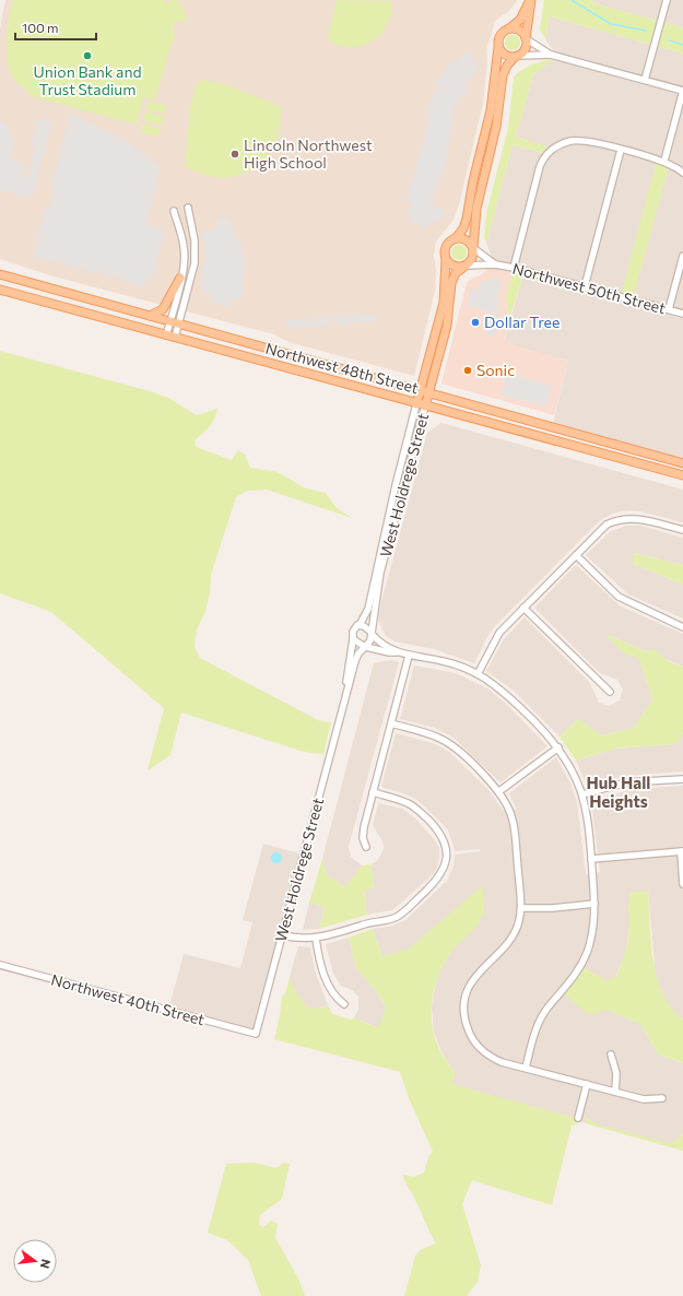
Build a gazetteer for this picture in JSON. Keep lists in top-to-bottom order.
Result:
{
  "streets": {
    "main road": ["Northwest 48th Street", "West Holdrege Street"],
    "street": ["Northwest 50th Street", "Northwest 40th Street"]
  },
  "crossings": [
    ["Northwest 50th Street", "West Holdrege Street"],
    ["Northwest 48th Street", "West Holdrege Street"],
    ["West Holdrege Street", "Northwest 40th Street"]
  ],
  "districts": ["Hub Hall Heights"],
  "places": [
    "Union Bank and Trust Stadium",
    "Lincoln Northwest High School",
    "Dollar Tree",
    "Sonic"
  ],
  "scale_bar": "100 m",
  "north": "right"
}
